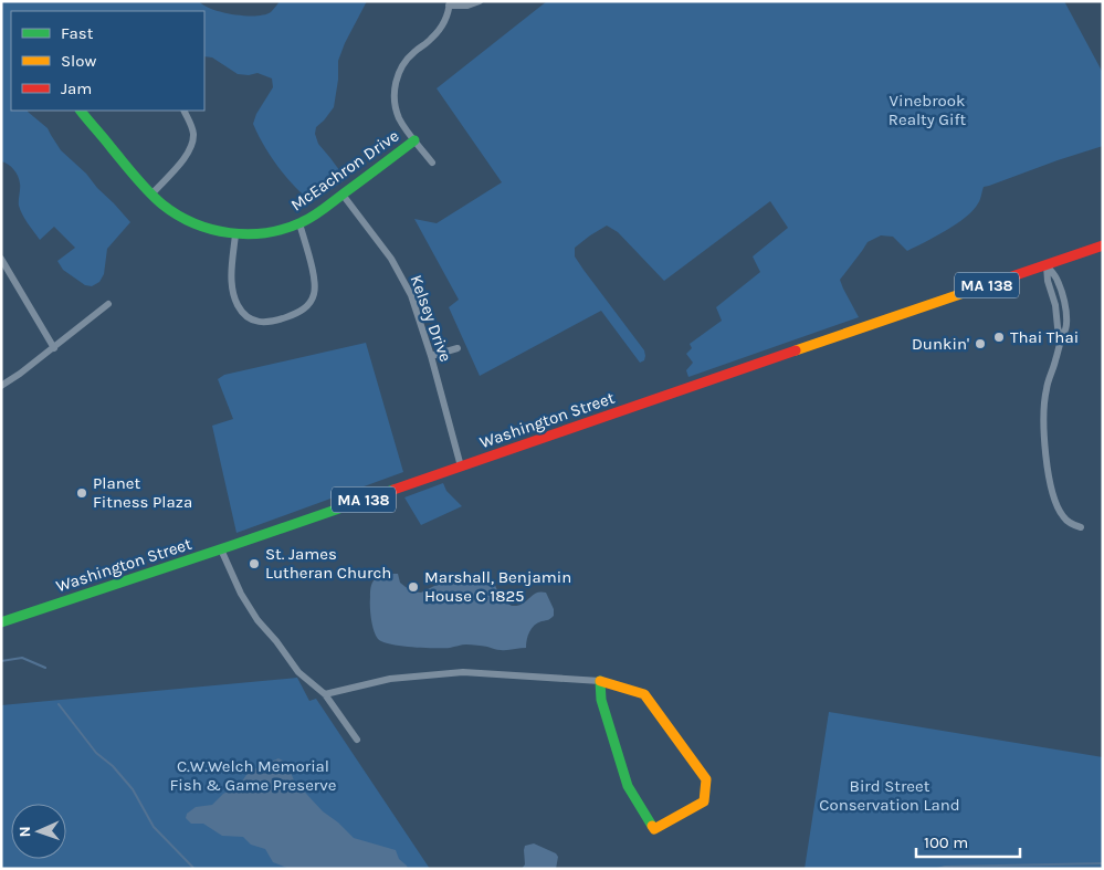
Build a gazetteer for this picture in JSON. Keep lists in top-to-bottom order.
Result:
{
  "streets": {
    "main road": ["McEachron Drive", "MA 138", "Washington Street"],
    "street": ["Kelsey Drive"]
  },
  "crossings": [
    ["McEachron Drive", "Kelsey Drive"],
    ["Kelsey Drive", "Washington Street"]
  ],
  "parks": ["Vinebrook Realty Gift", "C.W.Welch Memorial Fish & Game Preserve", "Bird Street Conservation Land"],
  "places": [
    "Thai Thai",
    "Dunkin'",
    "Planet Fitness Plaza",
    "St. James Lutheran Church",
    "Marshall, Benjamin House C 1825"
  ],
  "legend": ["Fast", "Slow", "Jam"],
  "scale_bar": "100 m",
  "north": "left"
}
